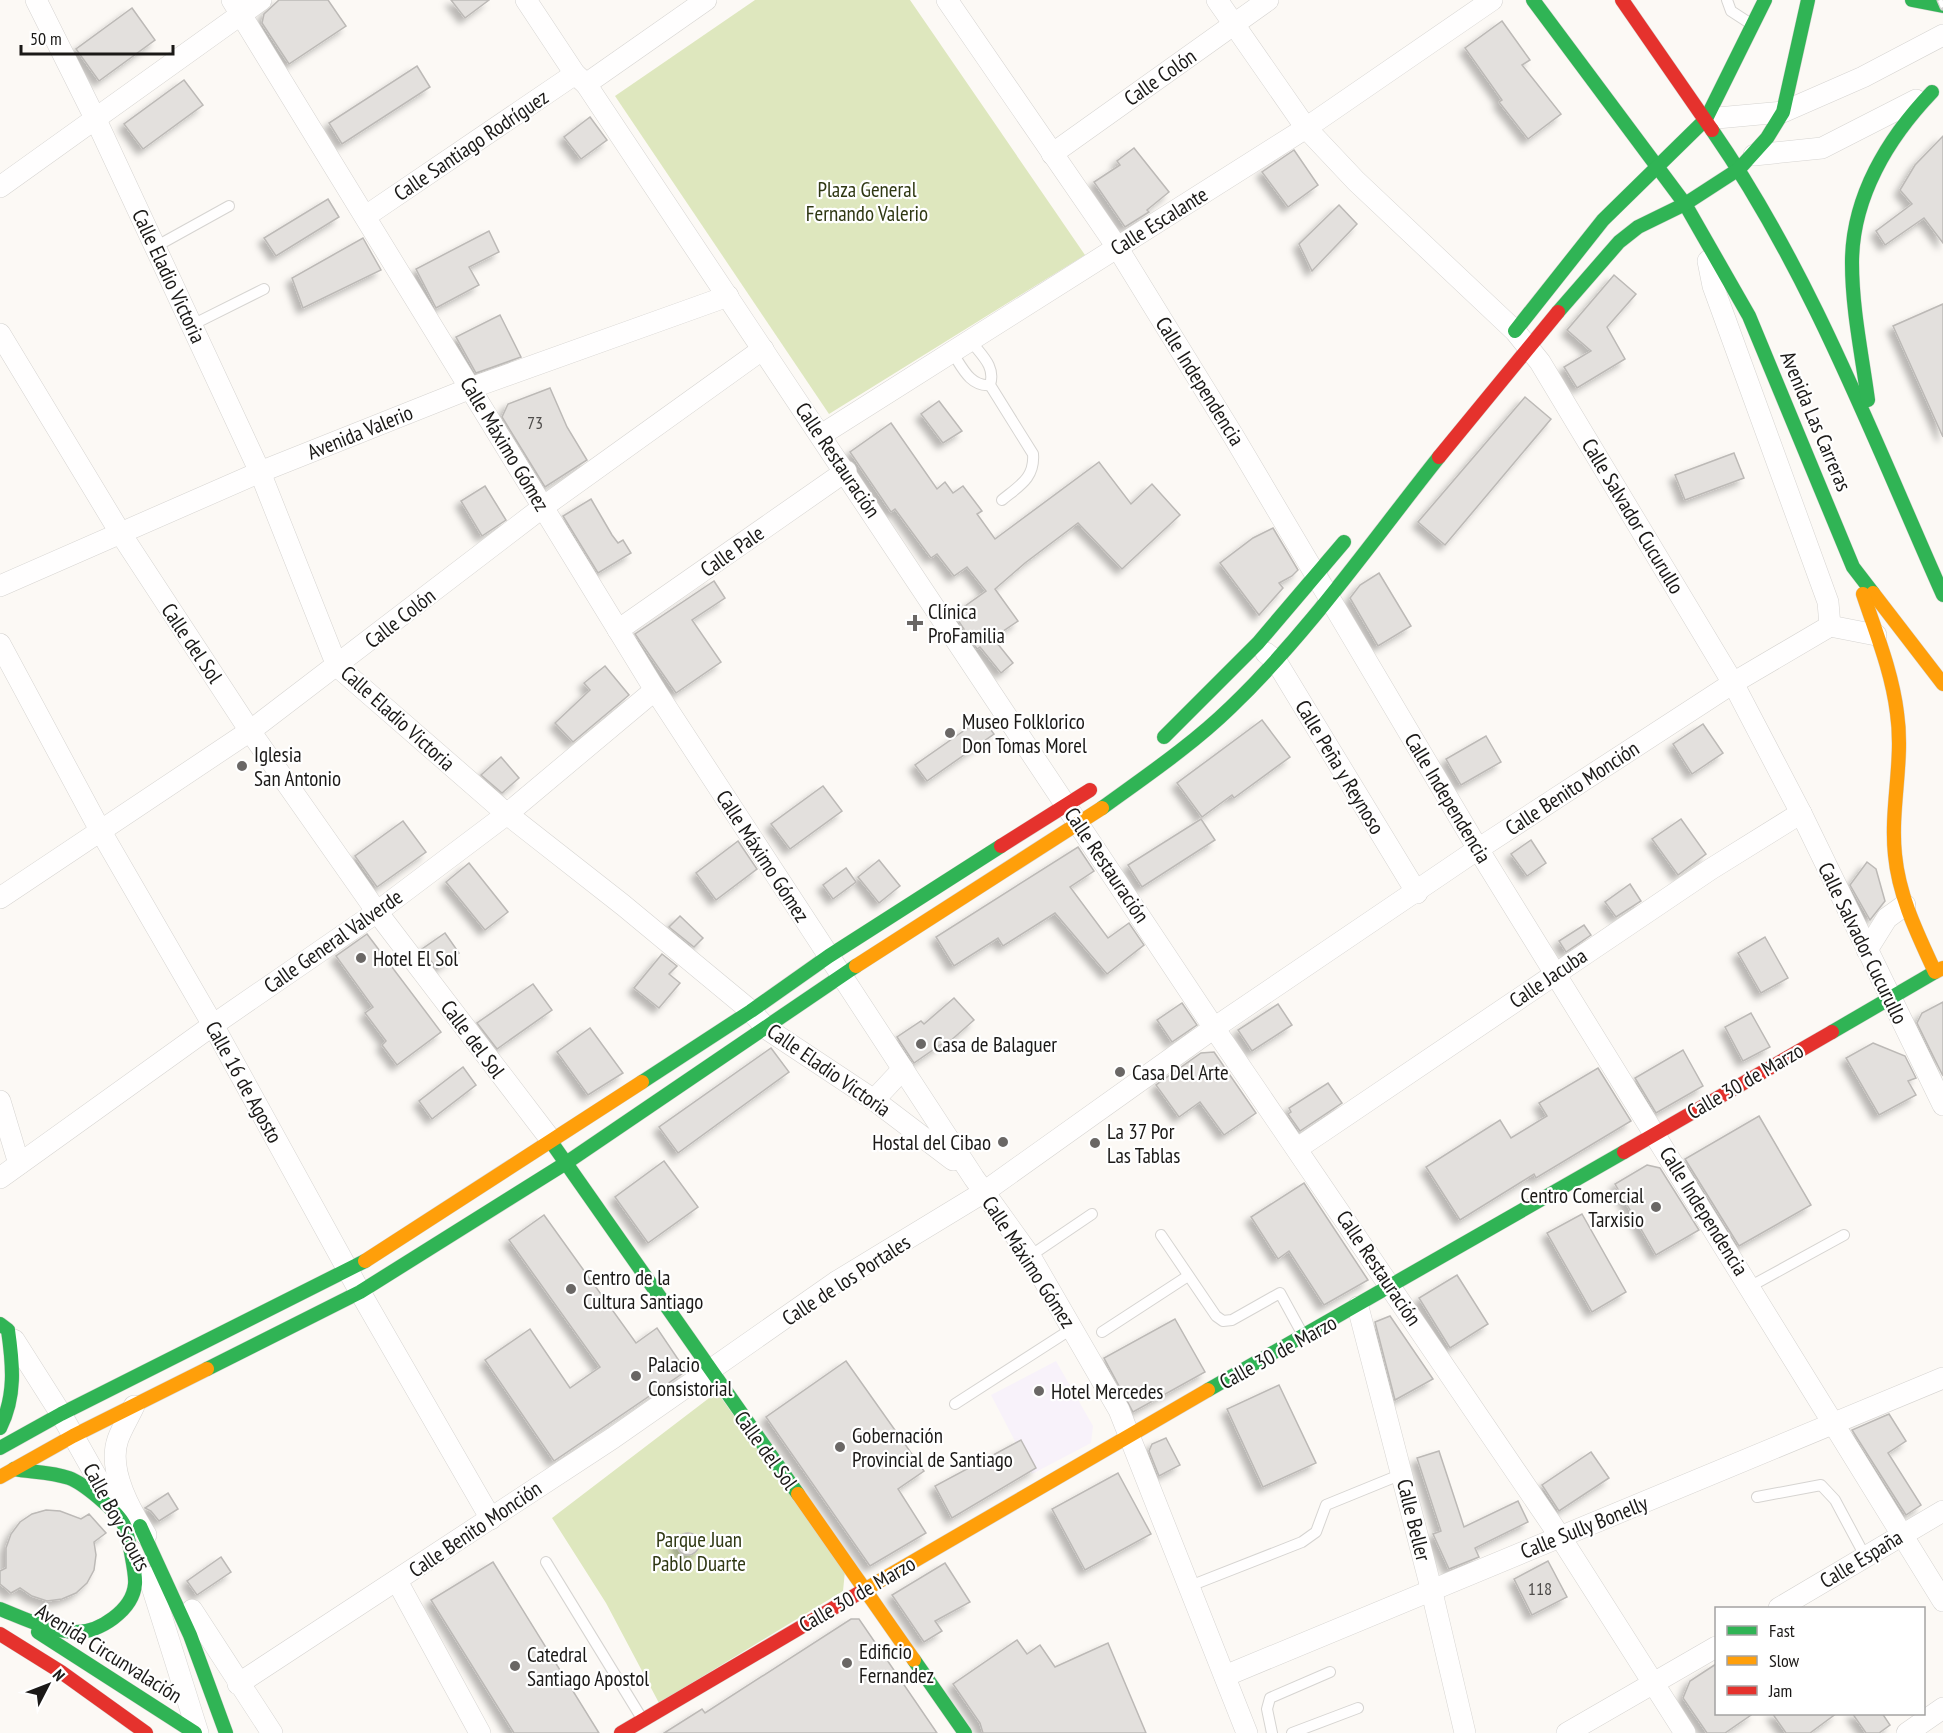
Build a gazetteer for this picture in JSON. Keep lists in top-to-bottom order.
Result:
{
  "streets": {
    "main road": [
      "Avenida Las Carreras",
      "Calle del Sol",
      "Calle 30 de Marzo",
      "Avenida Circunvalación"
    ],
    "street": [
      "Calle Colón",
      "Calle Santiago Rodríguez",
      "Calle Escalante",
      "Calle Eladio Victoria",
      "Calle Independencia",
      "Avenida Valerio",
      "Calle Máximo Gómez",
      "Calle Restauración",
      "Calle Salvador Cucurullo",
      "Calle Pale",
      "Calle Peña y Reynoso",
      "Calle Benito Monción",
      "Calle General Valverde",
      "Calle Jacuba",
      "Calle 16 de Agosto",
      "Calle de los Portales",
      "Calle Boy Scouts",
      "Calle Beller",
      "Calle Sully Bonelly",
      "Calle España"
    ]
  },
  "crossings": [
    ["Calle Colón", "Calle Eladio Victoria"],
    ["Calle Colón", "Calle Independencia"],
    ["Calle Colón", "Calle Máximo Gómez"],
    ["Calle Colón", "Calle Restauración"],
    ["Calle Colón", "Calle Salvador Cucurullo"],
    ["Calle Colón", "Calle del Sol"],
    ["Calle Colón", "Calle 16 de Agosto"],
    ["Calle Santiago Rodríguez", "Calle Máximo Gómez"],
    ["Calle Santiago Rodríguez", "Calle Restauración"],
    ["Calle Escalante", "Calle Independencia"],
    ["Calle Escalante", "Calle Restauración"],
    ["Calle Escalante", "Calle Salvador Cucurullo"],
    ["Calle Eladio Victoria", "Avenida Valerio"],
    ["Calle Eladio Victoria", "Calle Máximo Gómez"],
    ["Calle Eladio Victoria", "Calle Benito Monción"],
    ["Calle Eladio Victoria", "Calle General Valverde"],
    ["Calle Eladio Victoria", "Calle de los Portales"],
    ["Calle Independencia", "Calle Benito Monción"],
    ["Calle Independencia", "Calle Jacuba"],
    ["Calle Independencia", "Calle 30 de Marzo"],
    ["Calle Independencia", "Calle Sully Bonelly"],
    ["Calle Independencia", "Calle España"],
    ["Avenida Las Carreras", "Calle 30 de Marzo"],
    ["Avenida Valerio", "Calle Máximo Gómez"],
    ["Avenida Valerio", "Calle Restauración"],
    ["Avenida Valerio", "Calle del Sol"],
    ["Calle Máximo Gómez", "Calle Pale"],
    ["Calle Máximo Gómez", "Calle Benito Monción"],
    ["Calle Máximo Gómez", "Calle General Valverde"],
    ["Calle Máximo Gómez", "Calle 30 de Marzo"],
    ["Calle Máximo Gómez", "Calle de los Portales"],
    ["Calle Máximo Gómez", "Calle Sully Bonelly"],
    ["Calle Restauración", "Calle Pale"],
    ["Calle Restauración", "Calle Benito Monción"],
    ["Calle Restauración", "Calle Jacuba"],
    ["Calle Restauración", "Calle 30 de Marzo"],
    ["Calle Restauración", "Calle Sully Bonelly"],
    ["Calle Salvador Cucurullo", "Calle Benito Monción"],
    ["Calle Salvador Cucurullo", "Calle Jacuba"],
    ["Calle Salvador Cucurullo", "Calle 30 de Marzo"],
    ["Calle del Sol", "Calle Benito Monción"],
    ["Calle del Sol", "Calle General Valverde"],
    ["Calle del Sol", "Calle 30 de Marzo"],
    ["Calle del Sol", "Calle de los Portales"],
    ["Calle Peña y Reynoso", "Calle Benito Monción"],
    ["Calle Benito Monción", "Calle 16 de Agosto"],
    ["Calle Benito Monción", "Calle de los Portales"],
    ["Calle Benito Monción", "Calle Boy Scouts"],
    ["Calle General Valverde", "Calle 16 de Agosto"],
    ["Calle 30 de Marzo", "Calle Beller"],
    ["Calle Boy Scouts", "Avenida Circunvalación"],
    ["Calle Beller", "Calle Sully Bonelly"]
  ],
  "parks": ["Plaza General Fernando Valerio", "Parque Juan Pablo Duarte"],
  "places": {
    "health": ["Clínica ProFamilia"],
    "other": [
      "Museo Folklorico Don Tomas Morel",
      "Iglesia San Antonio",
      "Hotel El Sol",
      "Casa de Balaguer",
      "Casa Del Arte",
      "Hostal del Cibao",
      "La 37 Por Las Tablas",
      "Centro Comercial Tarxisio",
      "Centro de la Cultura Santiago",
      "Palacio Consistorial",
      "Hotel Mercedes",
      "Gobernación Provincial de Santiago",
      "Edificio Fernandez",
      "Catedral Santiago Apostol"
    ]
  },
  "house_numbers": ["73", "118"],
  "legend": ["Fast", "Slow", "Jam"],
  "scale_bar": "50 m",
  "north": "top right"
}
